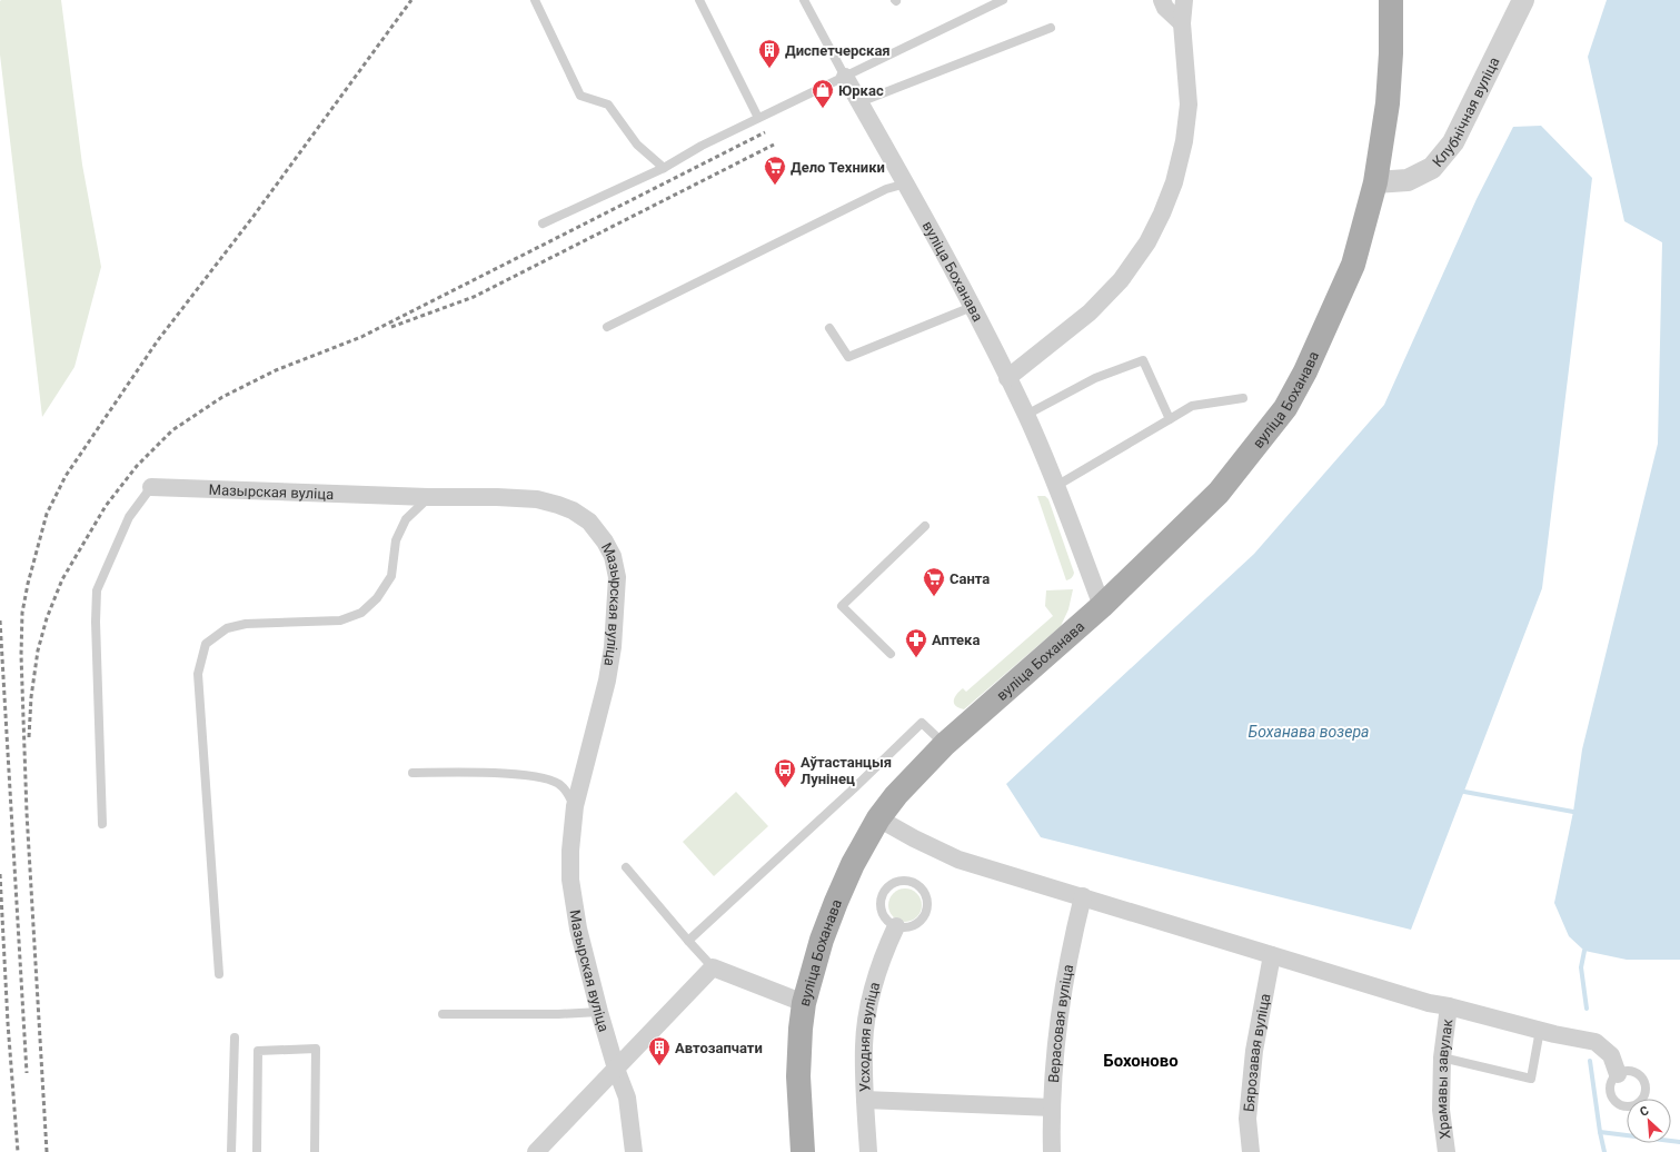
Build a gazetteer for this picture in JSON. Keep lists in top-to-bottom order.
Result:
{
  "streets": {
    "main road": ["вуліца Боханава"],
    "street": [
      "Клубнічная вуліца",
      "Мазырская вуліца",
      "Верасовая вуліца",
      "Усходняя вуліца",
      "Бярозавая вуліца",
      "Храмавы завулак"
    ]
  },
  "crossings": [
    ["Клубнічная вуліца", "вуліца Боханава"]
  ],
  "districts": ["Бохоново"],
  "water": ["Боханава возера"],
  "places": {
    "building": ["Диспетчерская", "Автозапчати"],
    "shop": ["Юркас"],
    "supermarket": ["Дело Техники", "Санта"],
    "pharmacy": ["Аптека"],
    "bus stop": ["Аўтастанцыя Лунінец"]
  },
  "north": "top left"
}
